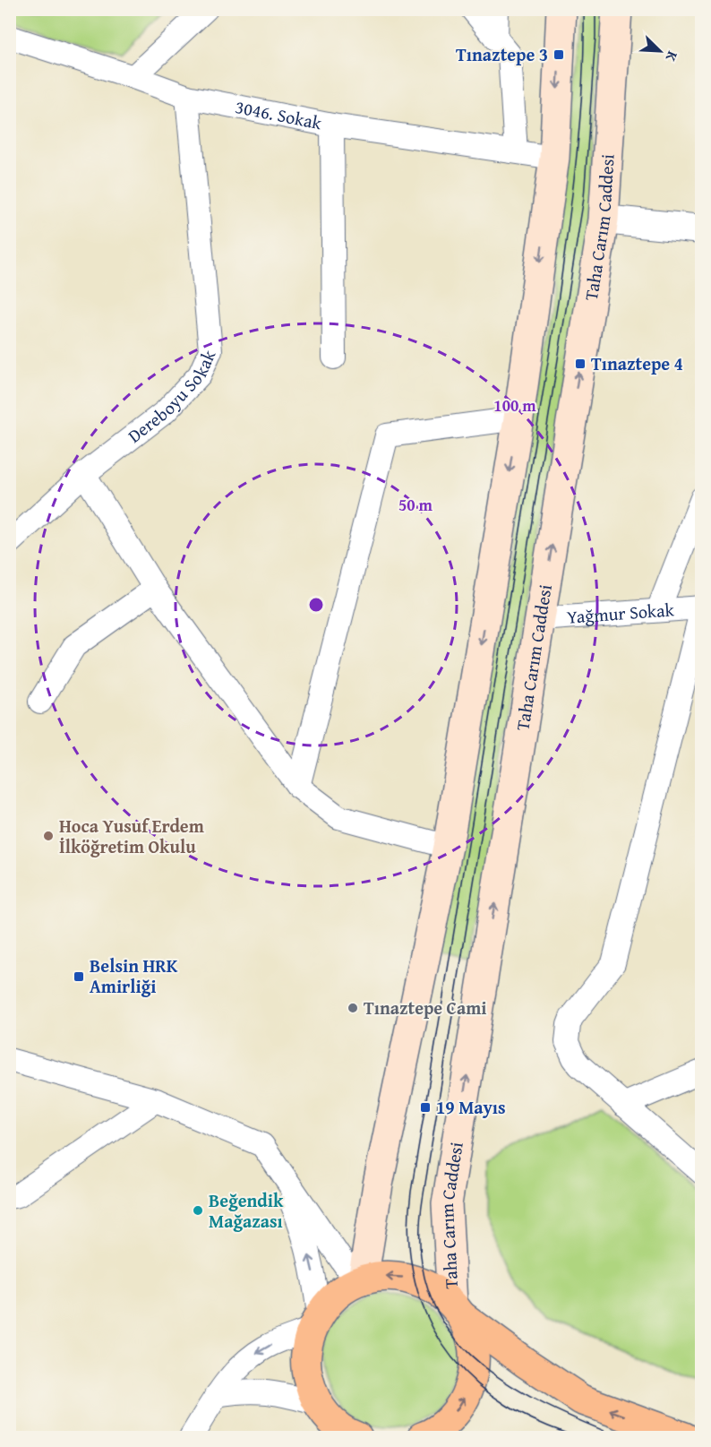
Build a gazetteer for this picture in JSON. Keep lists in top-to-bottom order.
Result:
{
  "streets": {
    "main road": ["Taha Carım Caddesi"],
    "street": ["3046. Sokak", "Dereboyu Sokak", "Yağmur Sokak"]
  },
  "crossings": [
    ["3046. Sokak", "Dereboyu Sokak"],
    ["Taha Carım Caddesi", "Yağmur Sokak"]
  ],
  "places": {
    "transit": [
      "Tınaztepe 3",
      "Tınaztepe 4",
      "Belsin HRK Amirliği",
      "19 Mayıs"
    ],
    "other": ["Hoca Yusuf Erdem İlköğretim Okulu", "Tınaztepe Cami", "Beğendik Mağazası"]
  },
  "north": "bottom right",
  "rings": ["100 m", "50 m"]
}
